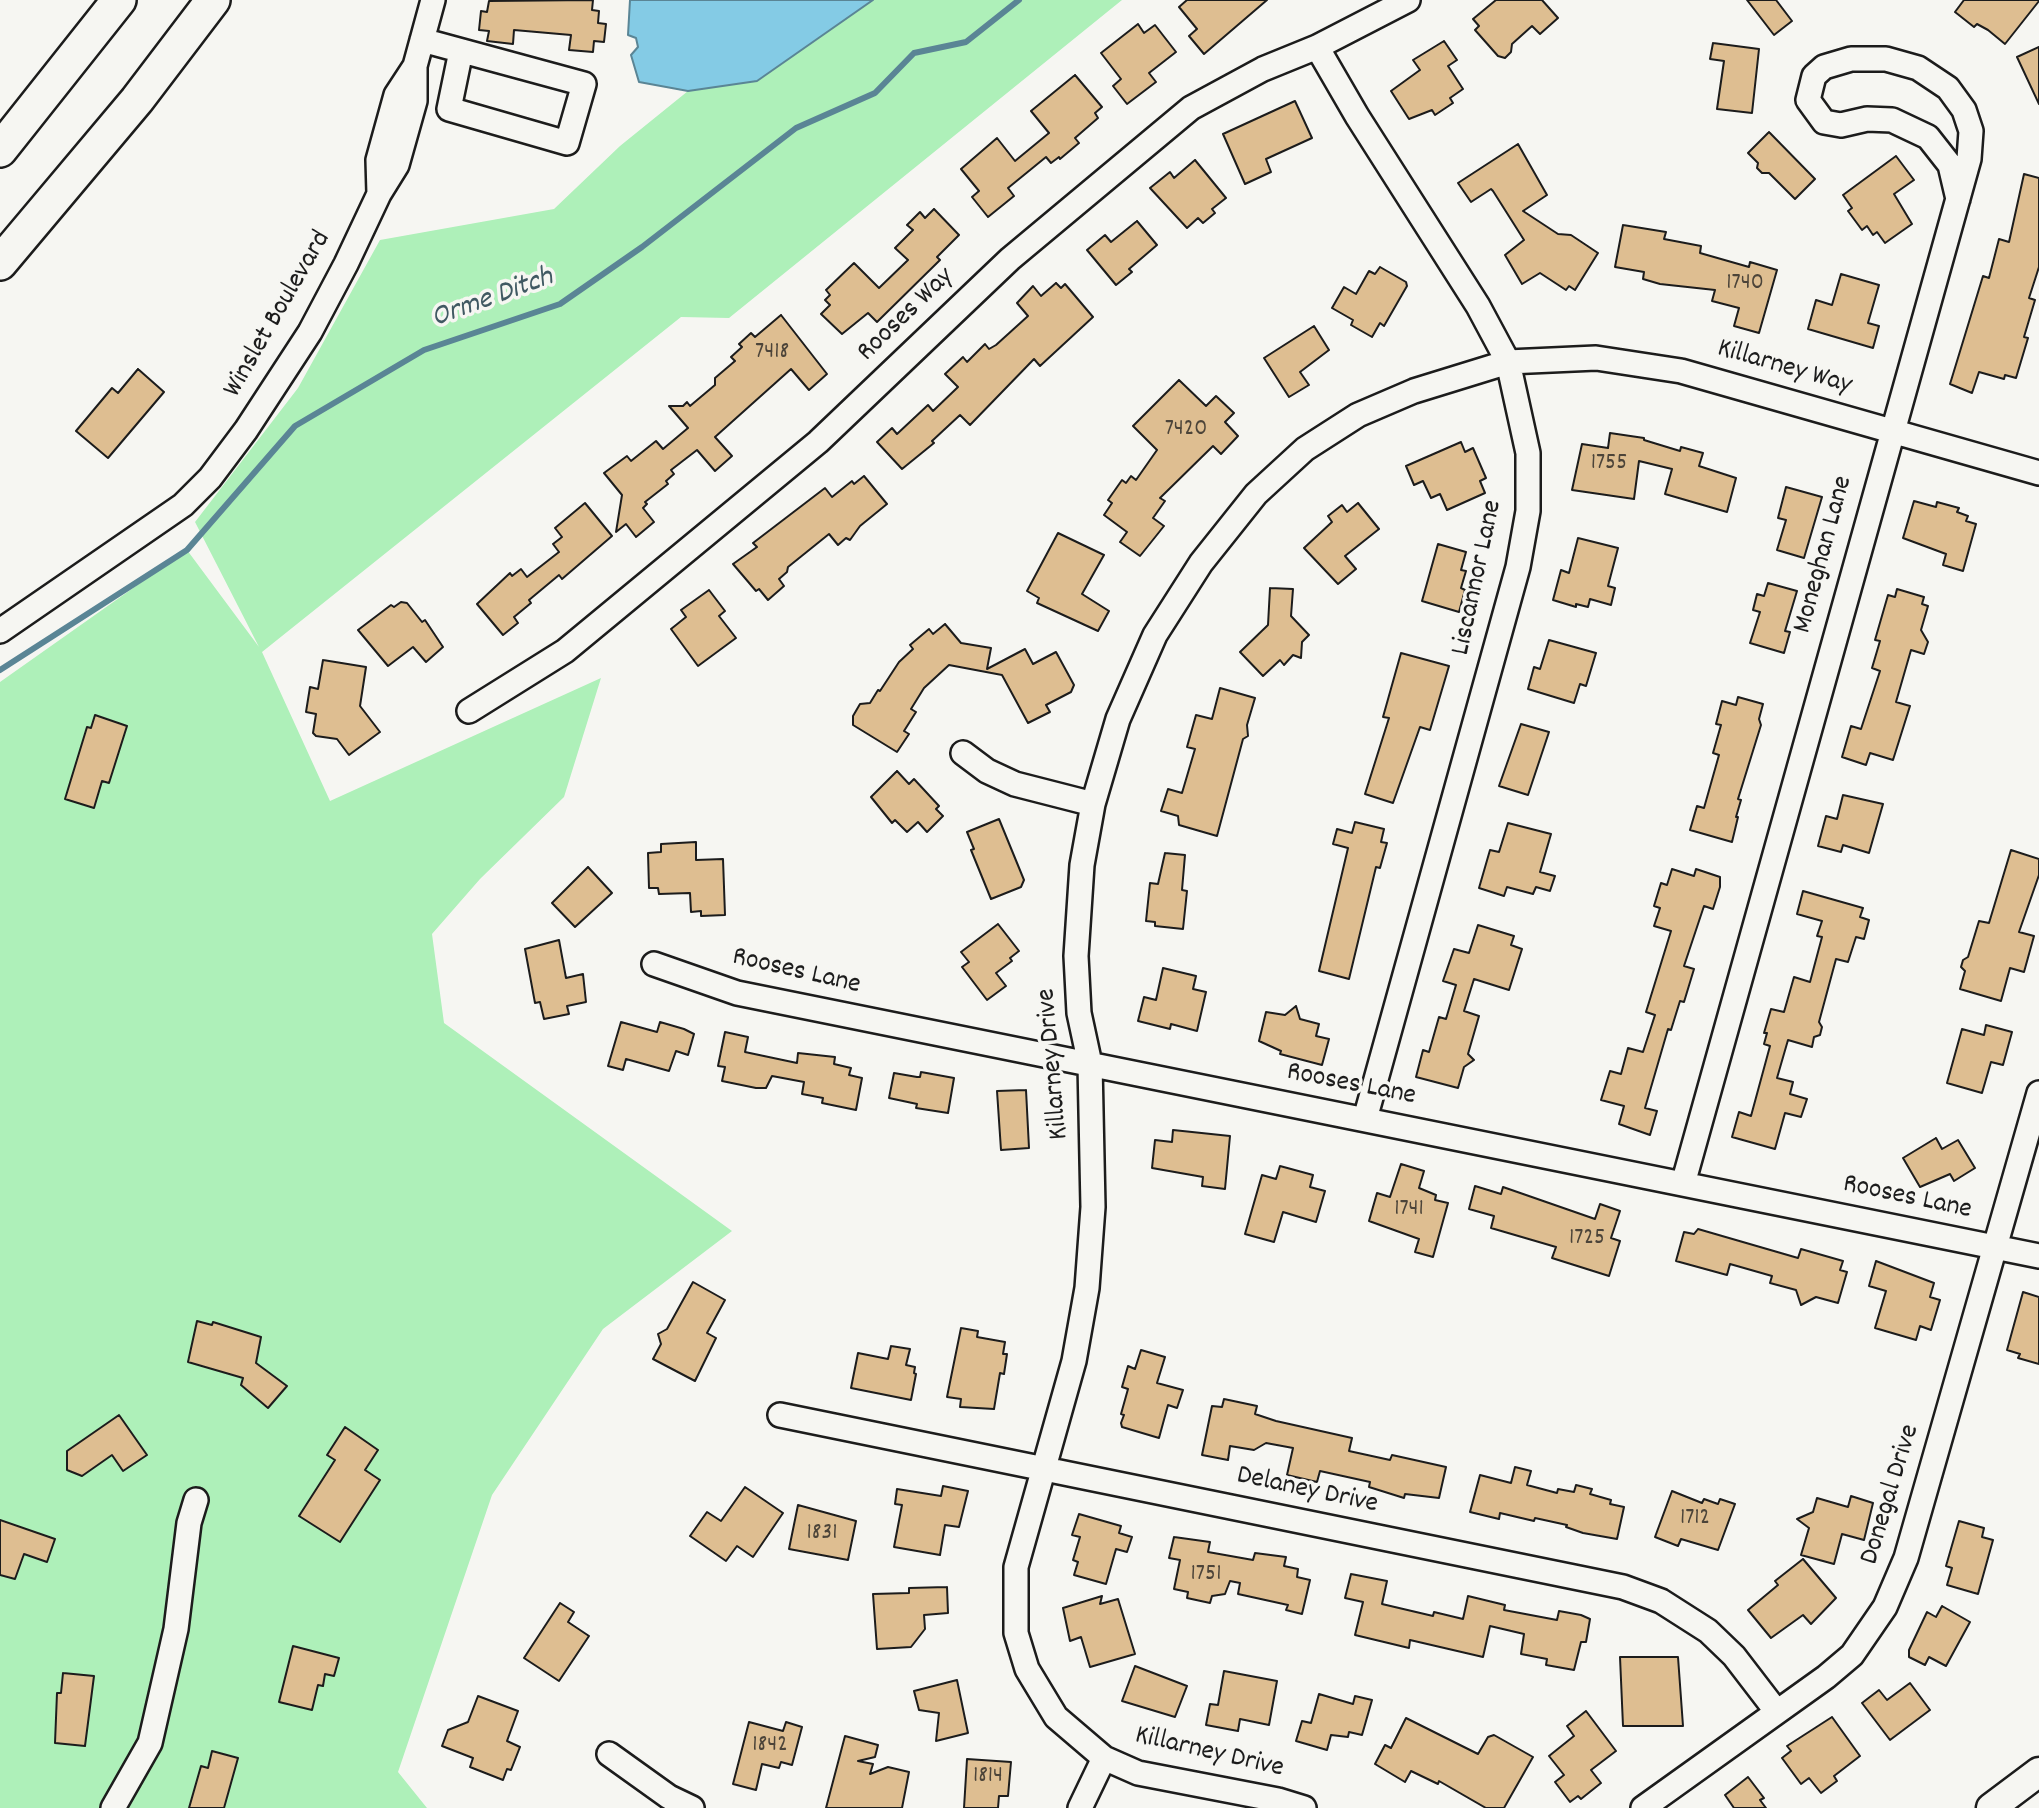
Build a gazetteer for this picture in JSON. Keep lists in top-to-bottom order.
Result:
{
  "streets": {
    "street": [
      "Winslet Boulevard",
      "Rooses Way",
      "Killarney Way",
      "Moneghan Lane",
      "Liscannor Lane",
      "Rooses Lane",
      "Killarney Drive",
      "Delaney Drive",
      "Donegal Drive"
    ]
  },
  "crossings": [
    ["Rooses Way", "Liscannor Lane"],
    ["Killarney Way", "Moneghan Lane"],
    ["Killarney Way", "Liscannor Lane"],
    ["Killarney Way", "Killarney Drive"],
    ["Moneghan Lane", "Rooses Lane"],
    ["Liscannor Lane", "Rooses Lane"],
    ["Liscannor Lane", "Killarney Drive"],
    ["Rooses Lane", "Killarney Drive"],
    ["Rooses Lane", "Donegal Drive"],
    ["Killarney Drive", "Delaney Drive"],
    ["Delaney Drive", "Donegal Drive"]
  ],
  "water": ["Orme Ditch"],
  "house_numbers": [
    "1740",
    "7418",
    "7420",
    "1755",
    "1741",
    "1725",
    "1712",
    "1831",
    "1751",
    "1842",
    "1814"
  ]
}
